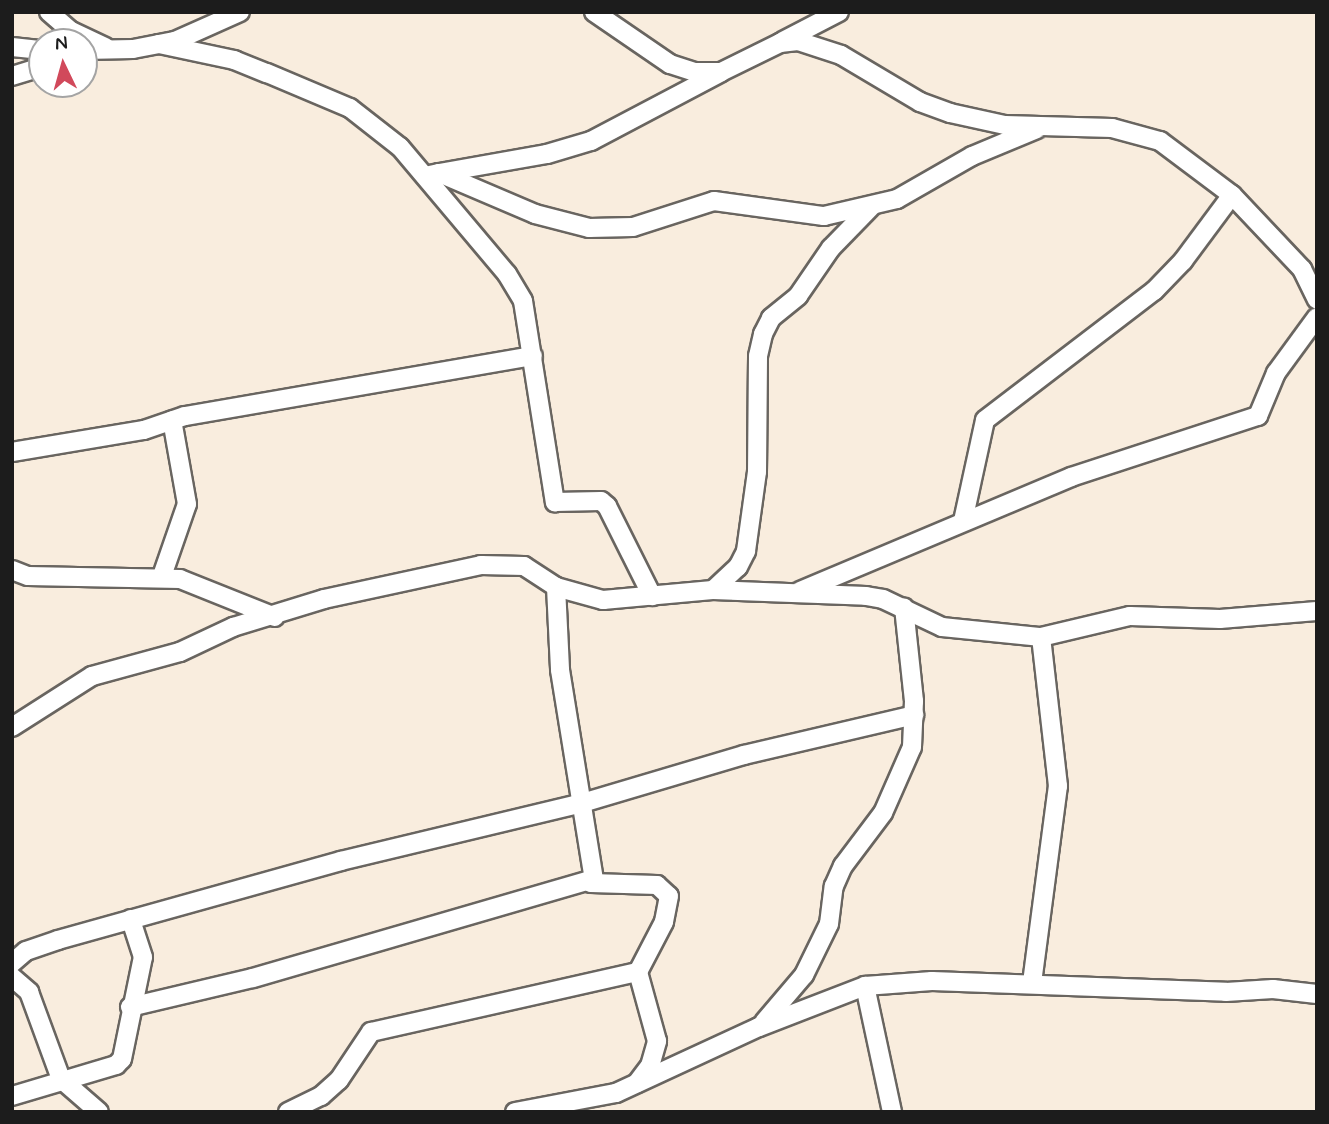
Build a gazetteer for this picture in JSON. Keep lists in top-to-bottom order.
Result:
{
  "north": "top"
}
